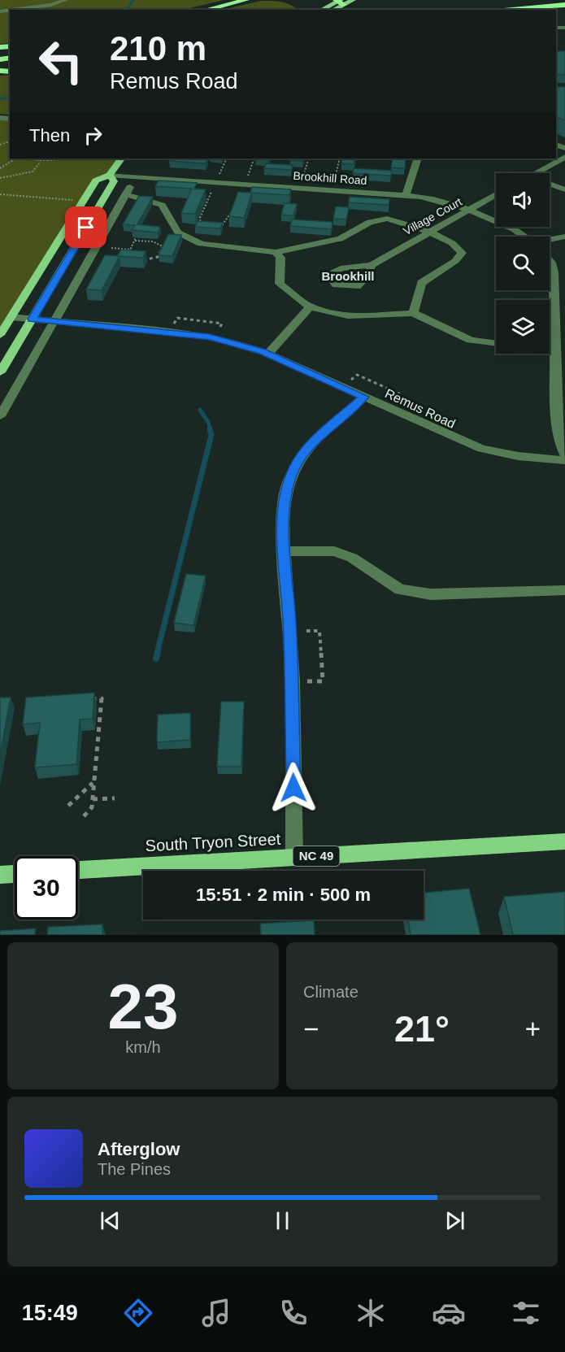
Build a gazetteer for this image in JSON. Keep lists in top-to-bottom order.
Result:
{
  "streets": {
    "main road": ["South Tryon Street", "NC 49"],
    "street": ["Brookhill Road", "Village Court", "Remus Road"]
  },
  "crossings": [
    ["Brookhill Road", "Village Court"]
  ],
  "districts": ["Brookhill"],
  "page": {
    "turn": ["210 m", "Remus Road"],
    "then": "Then",
    "limit": "30",
    "trip": "15:51 · 2 min · 500 m",
    "tile": [
      ["23", "km/h"],
      "Climate"
    ],
    "heat": ["−", "21°", "+"],
    "song": ["Afterglow", "The Pines"],
    "tabs": "15:49"
  }
}
